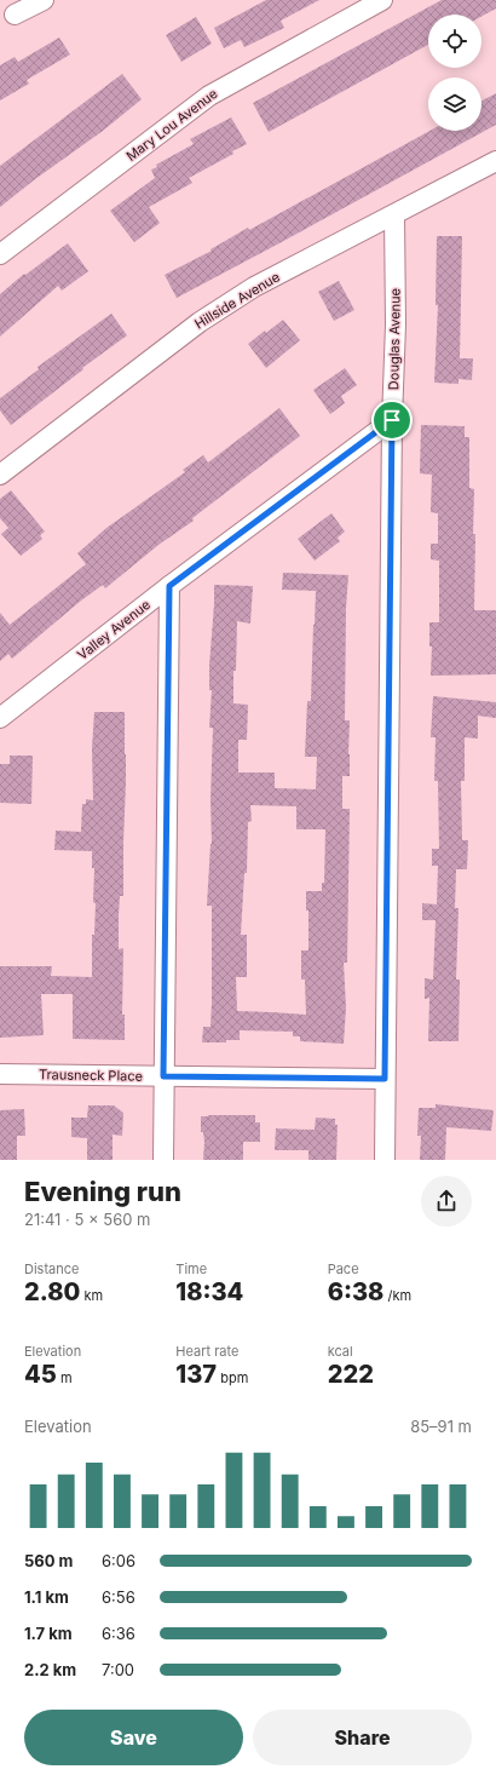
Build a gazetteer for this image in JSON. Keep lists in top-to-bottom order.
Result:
{
  "streets": {
    "street": [
      "Mary Lou Avenue",
      "Hillside Avenue",
      "Douglas Avenue",
      "Valley Avenue",
      "Trausneck Place"
    ]
  },
  "crossings": [
    ["Hillside Avenue", "Douglas Avenue"],
    ["Douglas Avenue", "Valley Avenue"],
    ["Douglas Avenue", "Trausneck Place"]
  ],
  "page": {
    "heading": ["Evening run", "21:41 · 5 × 560 m"],
    "stats": [
      ["Distance", "2.80 km"],
      ["Time", "18:34"],
      ["Pace", "6:38 /km"],
      ["Elevation", "45 m"],
      ["Heart rate", "137 bpm"],
      ["kcal", "222"]
    ],
    "chart": ["Elevation", "85–91 m"],
    "list": [
      {
        "name": "560 m",
        "note": "6:06"
      },
      {
        "name": "1.1 km",
        "note": "6:56"
      },
      {
        "name": "1.7 km",
        "note": "6:36"
      },
      {
        "name": "2.2 km",
        "note": "7:00"
      }
    ],
    "buttons": ["Save", "Share"]
  }
}
